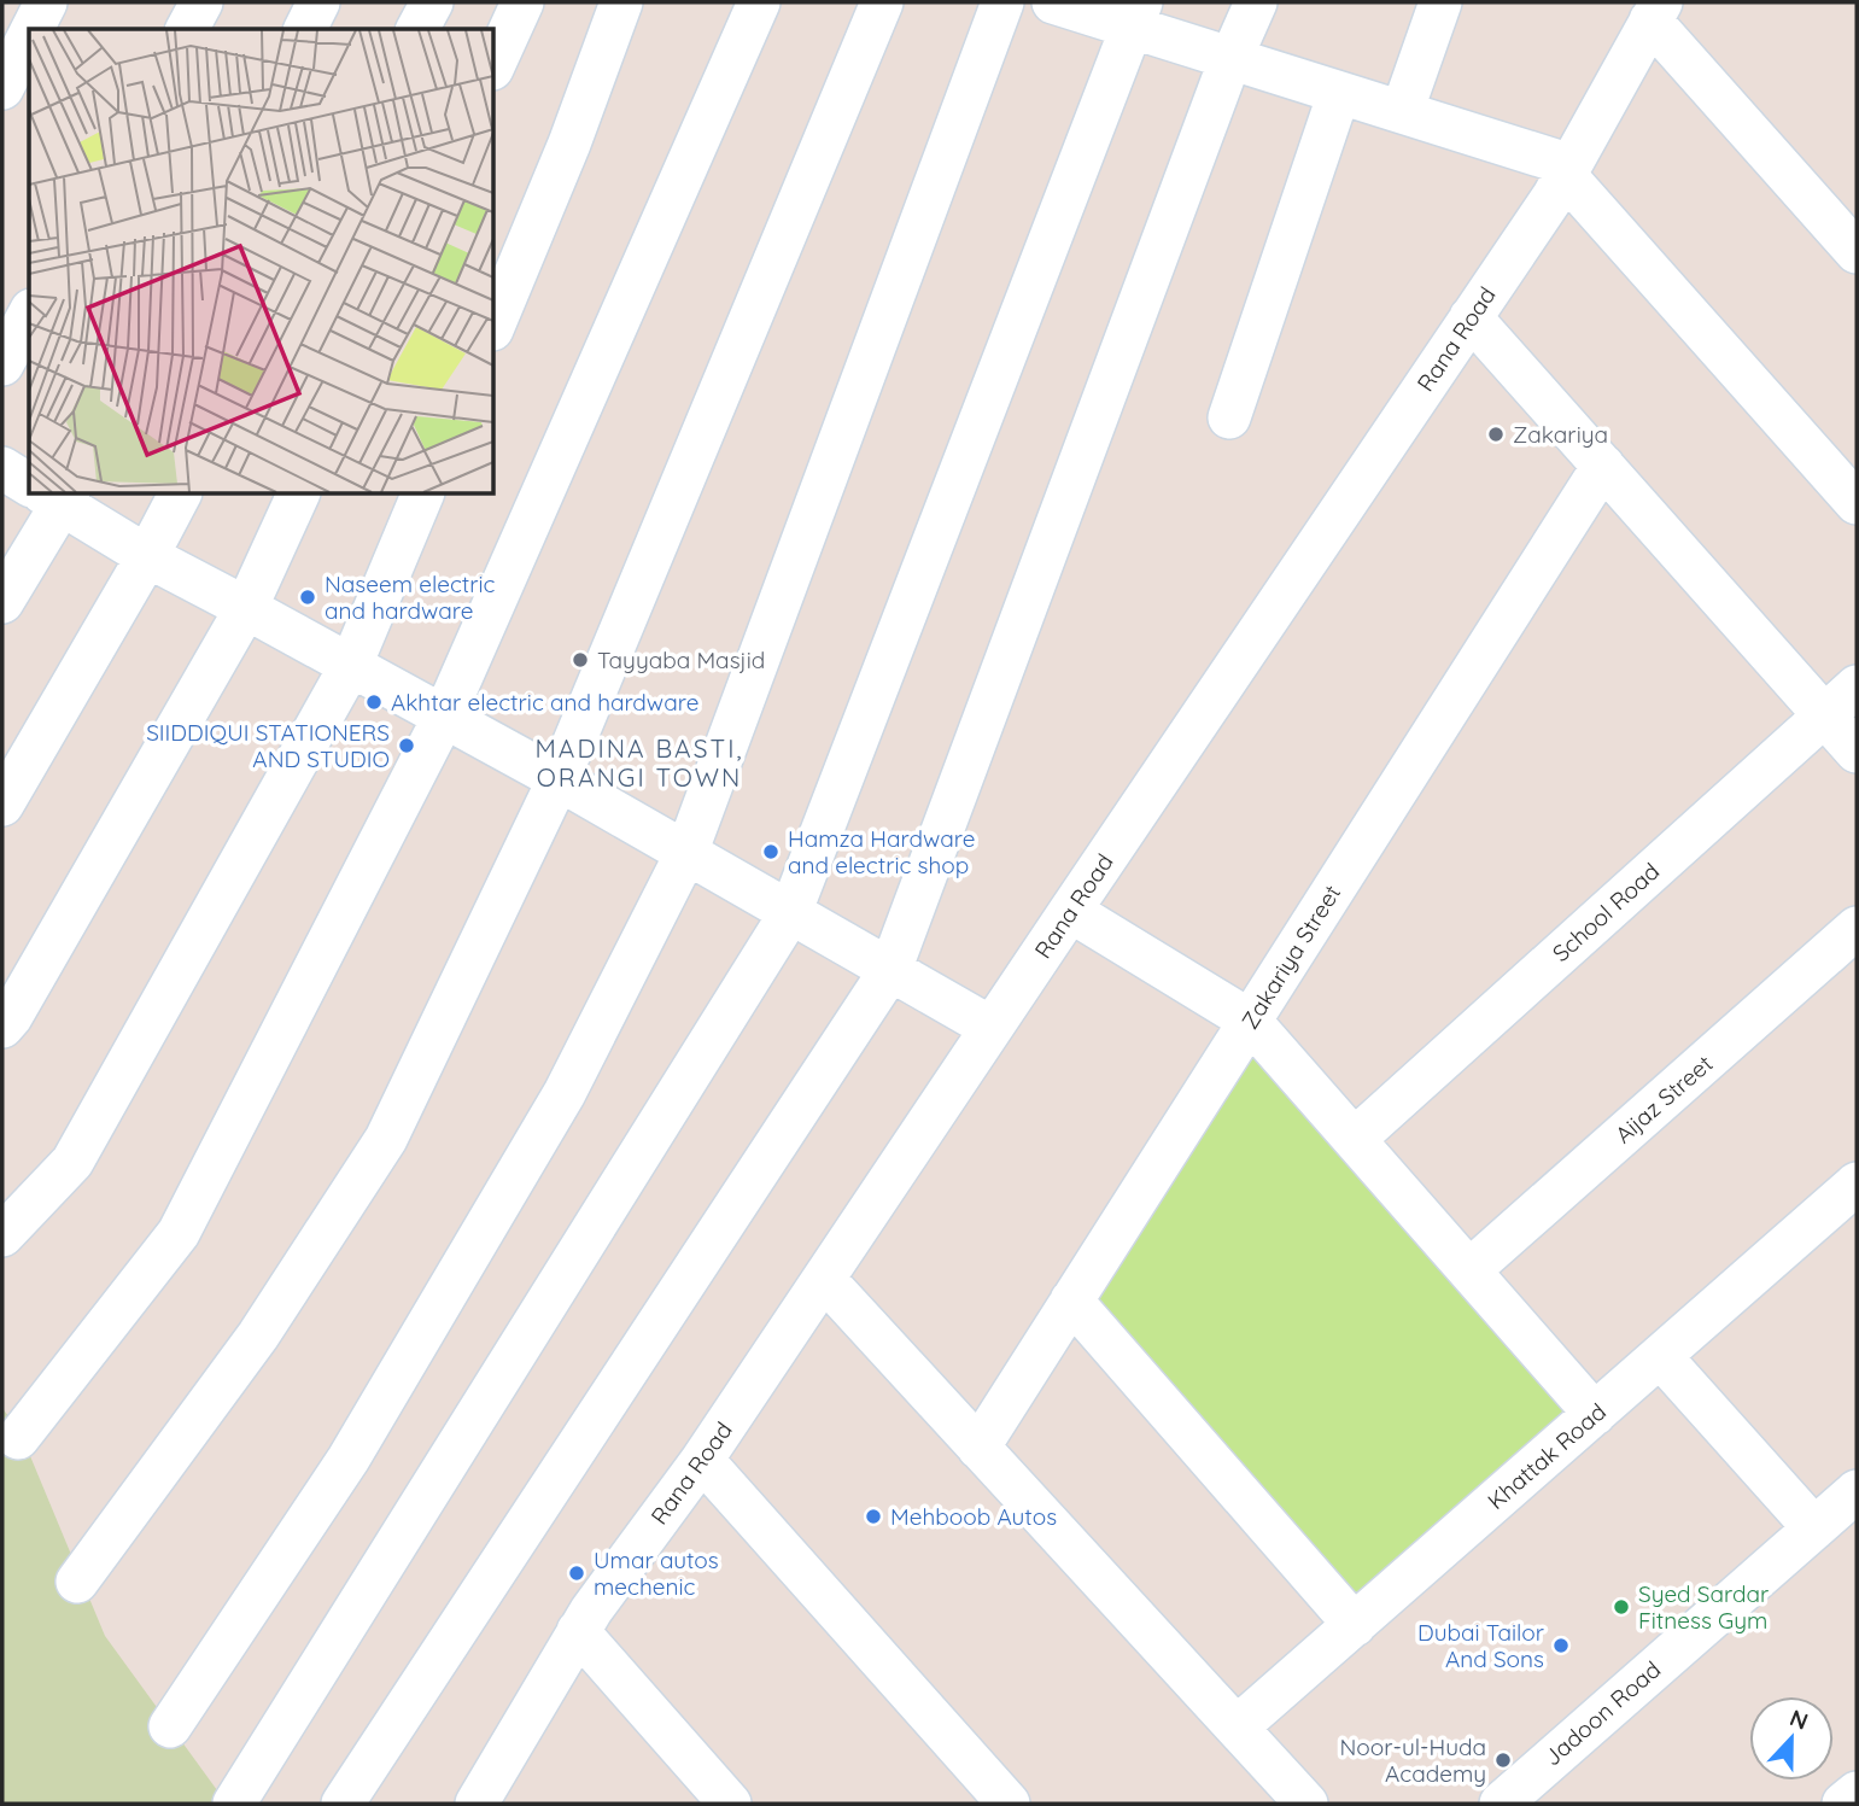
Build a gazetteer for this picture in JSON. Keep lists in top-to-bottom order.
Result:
{
  "streets": {
    "street": [
      "Rana Road",
      "School Road",
      "Zakariya Street",
      "Aijaz Street",
      "Khattak Road",
      "Jadoon Road"
    ]
  },
  "districts": ["MADINA BASTI, ORANGI TOWN"],
  "places": [
    "Zakariya",
    "Naseem electric and hardware",
    "Tayyaba Masjid",
    "Akhtar electric and hardware",
    "SIIDDIQUI STATIONERS AND STUDIO",
    "Hamza Hardware and electric shop",
    "Mehboob Autos",
    "Umar autos mechenic",
    "Syed Sardar Fitness Gym",
    "Dubai Tailor And Sons",
    "Noor-ul-Huda Academy"
  ],
  "north": "top"
}
